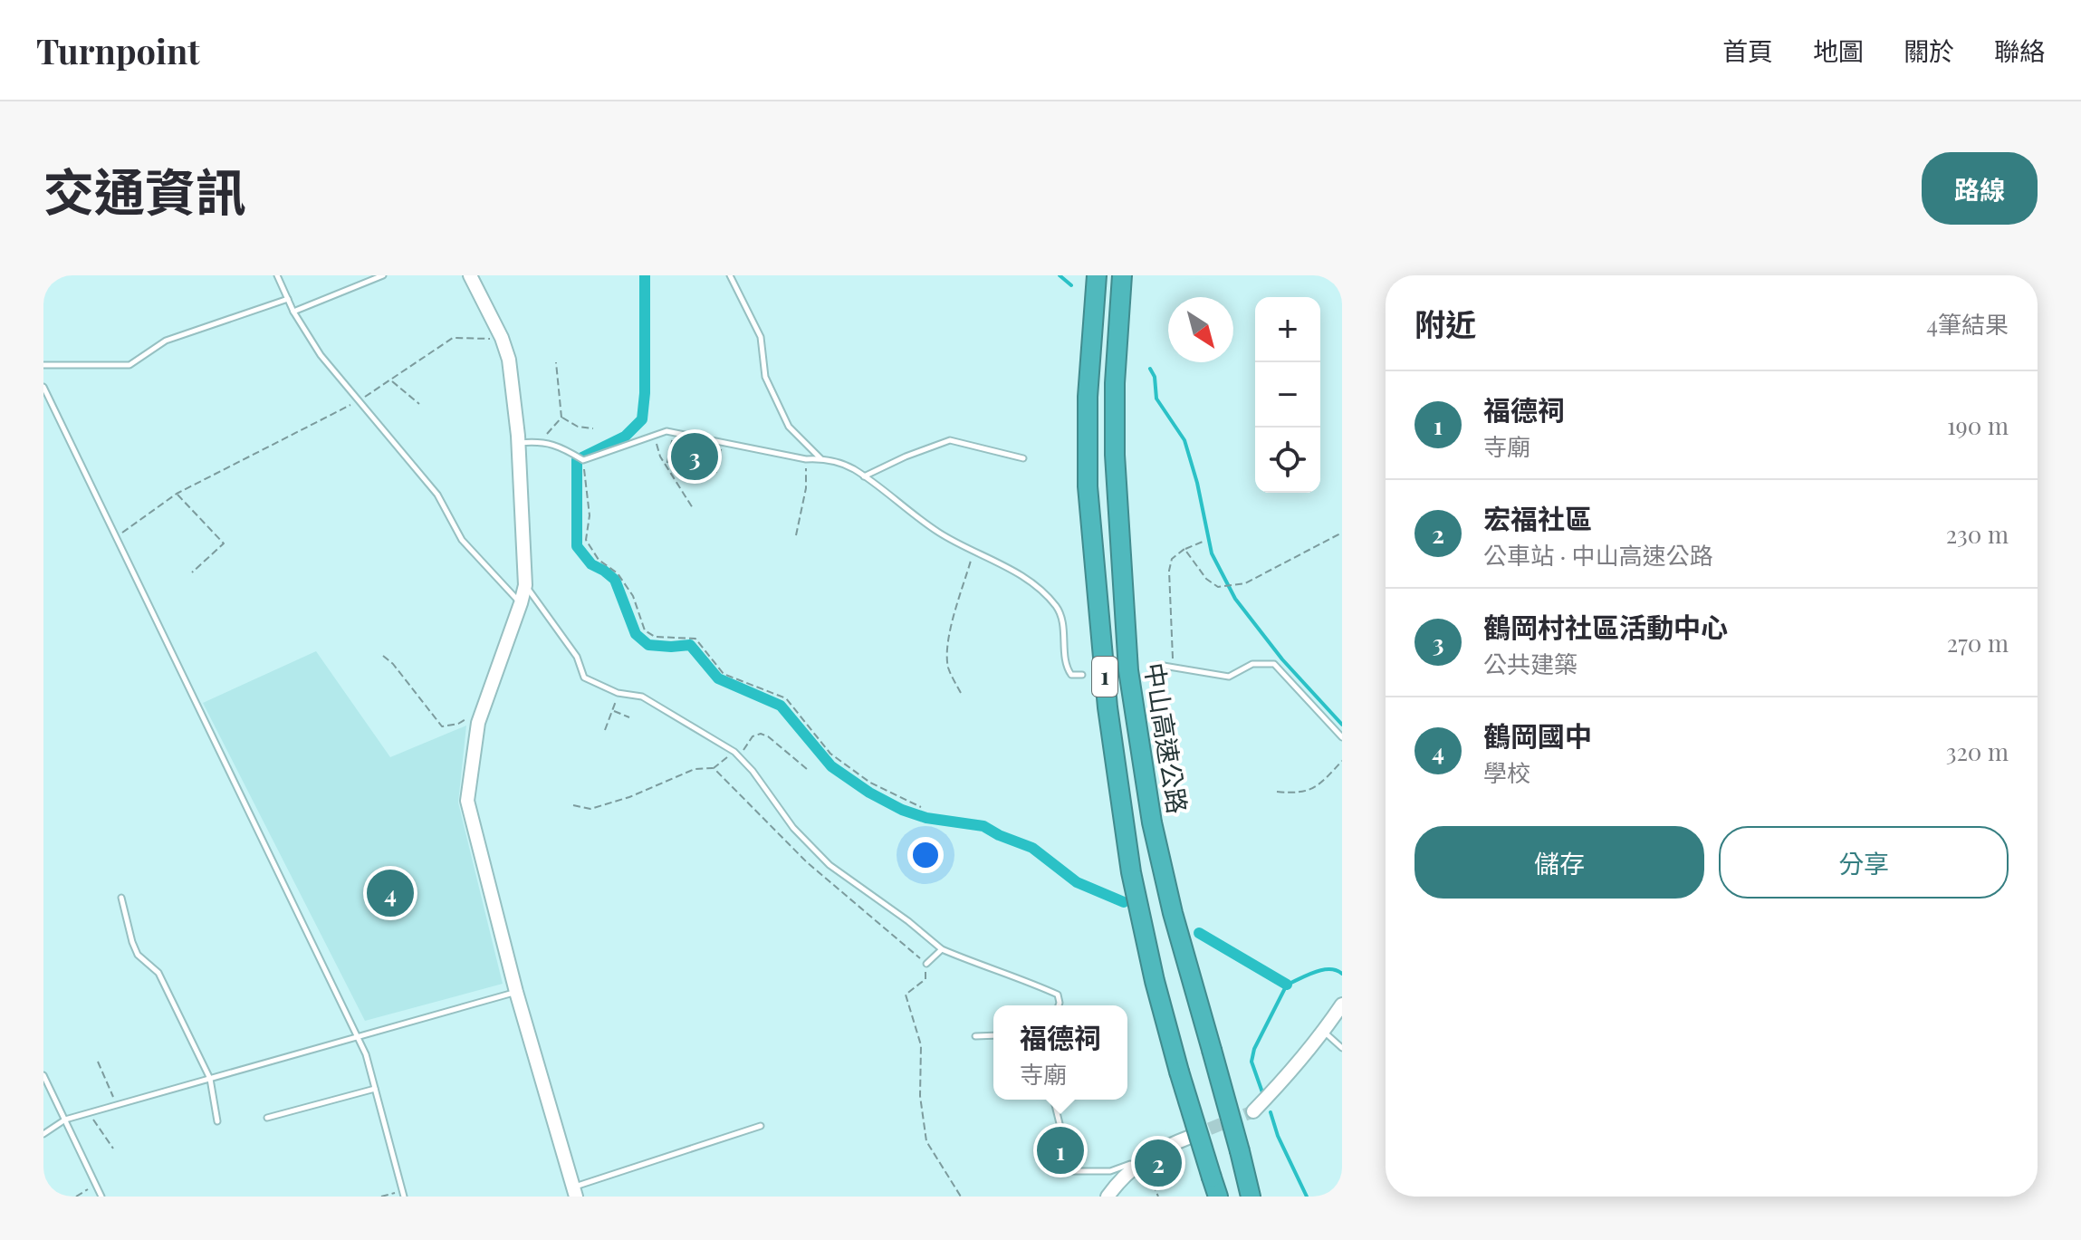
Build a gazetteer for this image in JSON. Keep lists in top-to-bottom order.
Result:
{
  "streets": {
    "highway": ["1", "中山高速公路"]
  },
  "north": "bottom right",
  "page": {
    "header": "Turnpoint",
    "nav": [
      "首頁",
      "地圖",
      "關於",
      "聯絡"
    ],
    "title": "交通資訊",
    "buttons": [
      "路線",
      ["儲存", "分享"]
    ],
    "heading": ["附近", "4筆結果"],
    "map_buttons": ["+", "−"],
    "list": [
      {
        "mark": "1",
        "name": "福德祠",
        "note": "寺廟",
        "value": "190 m"
      },
      {
        "mark": "2",
        "name": "宏福社區",
        "note": "公車站 · 中山高速公路",
        "value": "230 m"
      },
      {
        "mark": "3",
        "name": "鶴岡村社區活動中心",
        "note": "公共建築",
        "value": "270 m"
      },
      {
        "mark": "4",
        "name": "鶴岡國中",
        "note": "學校",
        "value": "320 m"
      }
    ],
    "pins": [
      "3",
      "4",
      "1",
      "2"
    ],
    "popup": ["福德祠", "寺廟"]
  }
}
